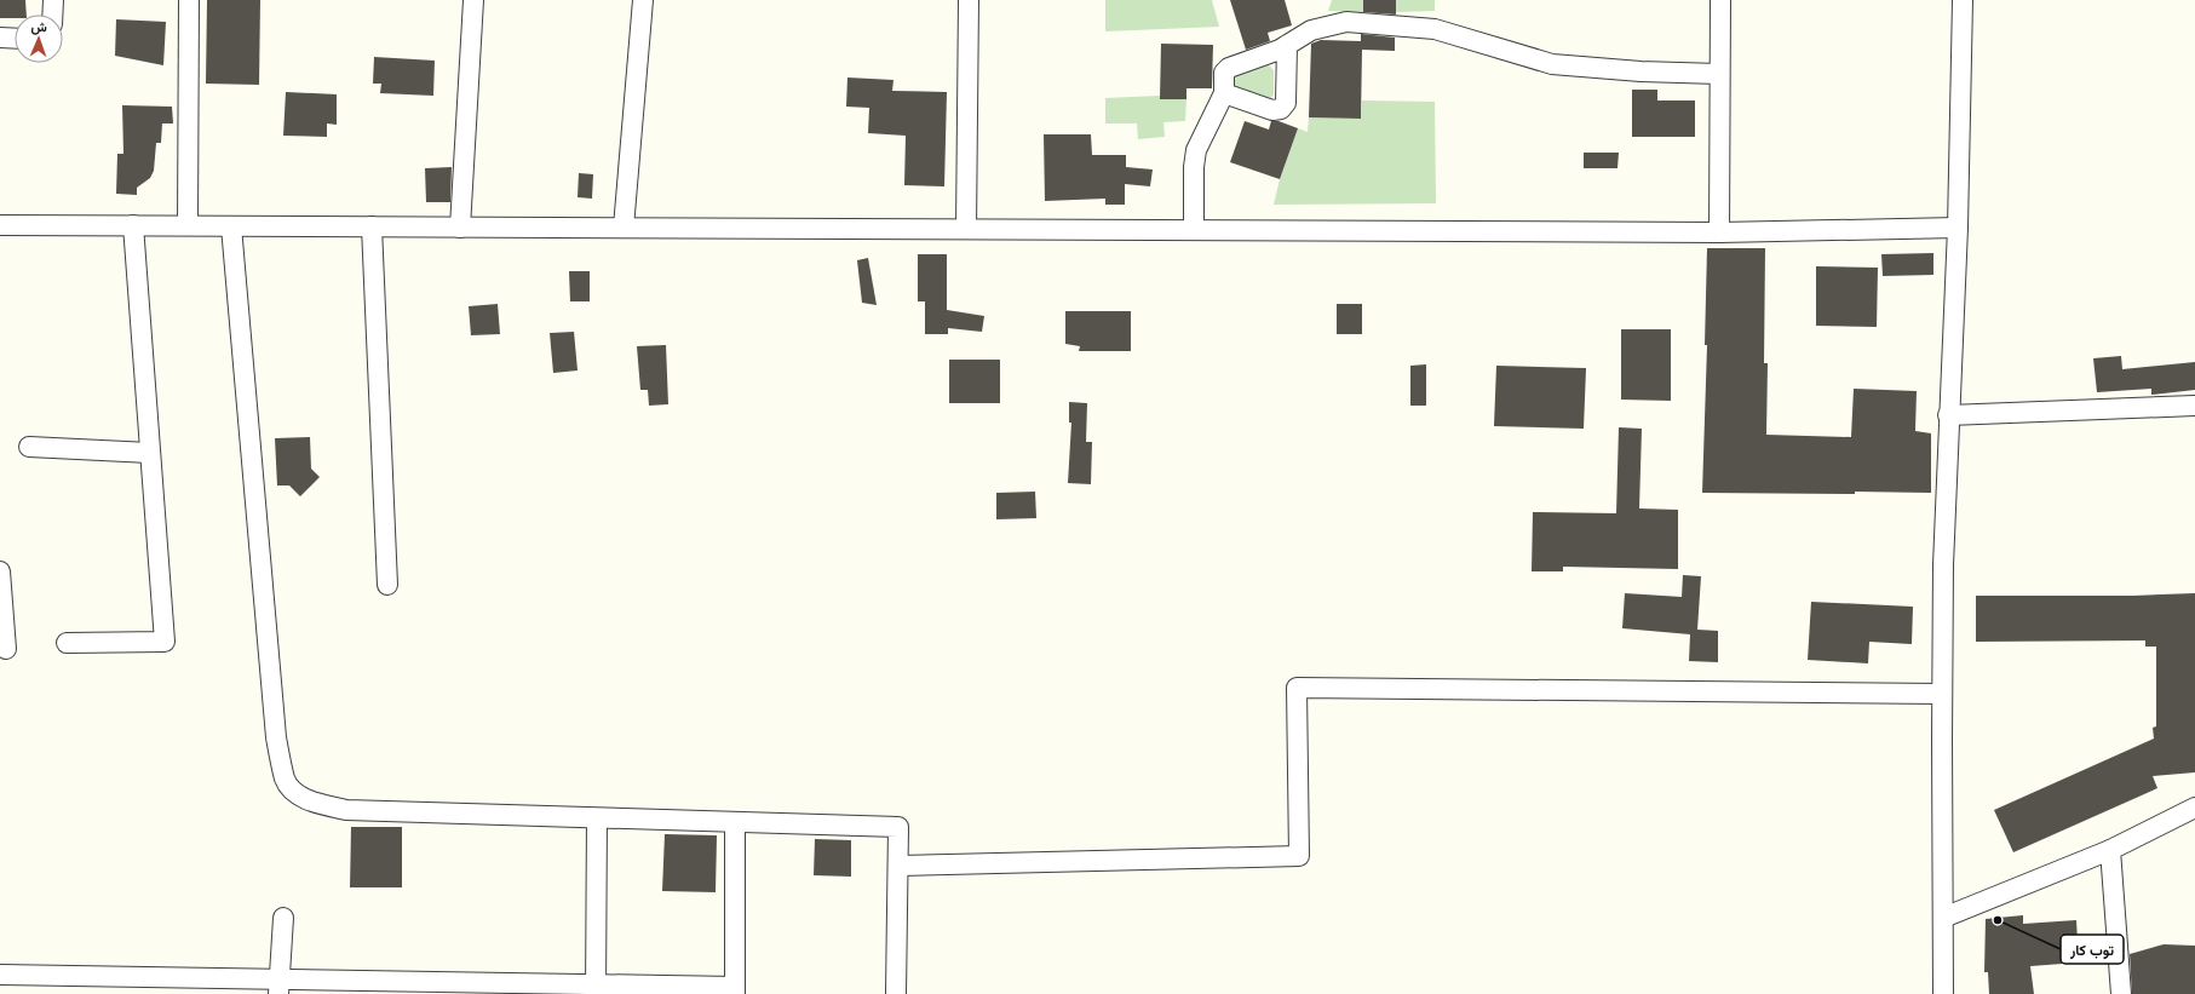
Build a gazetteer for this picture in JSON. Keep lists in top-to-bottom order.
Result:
{
  "places": ["توب كار"],
  "north": "top"
}
